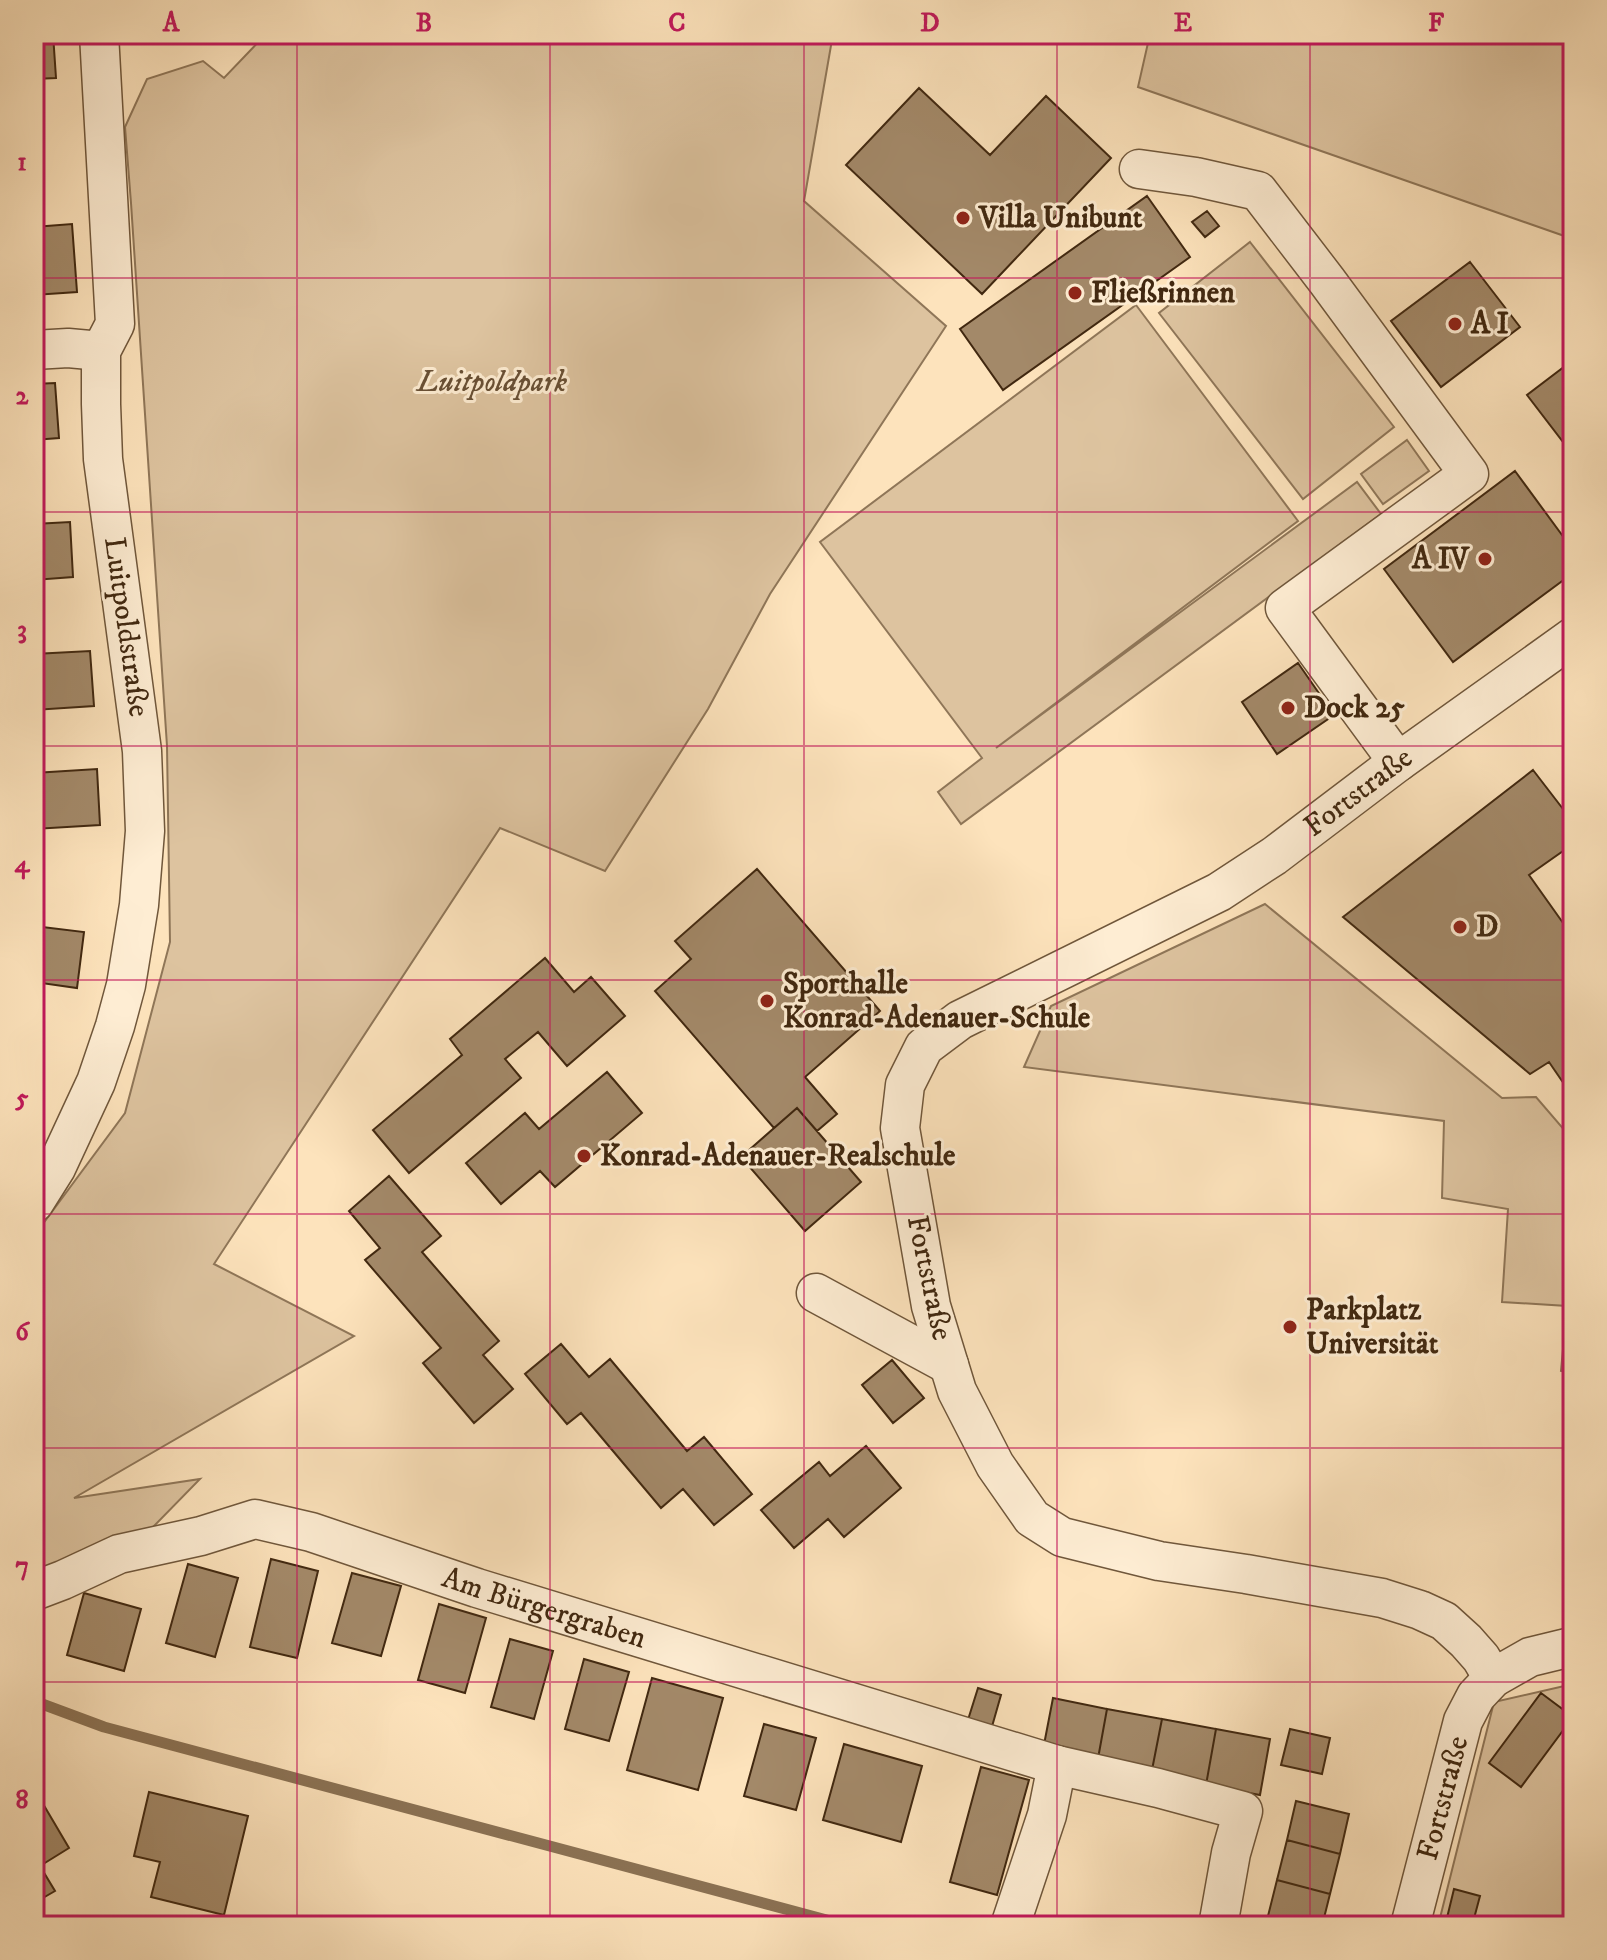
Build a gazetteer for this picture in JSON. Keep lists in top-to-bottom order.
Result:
{
  "streets": {
    "street": ["Luitpoldstraße", "Fortstraße", "Am Bürgergraben"]
  },
  "parks": ["Luitpoldpark"],
  "places": [
    "Villa Unibunt",
    "Fließrinnen",
    "A I",
    "A IV",
    "Dock 25",
    "D",
    "Sporthalle Konrad-Adenauer-Schule",
    "Konrad-Adenauer-Realschule",
    "Parkplatz Universität"
  ],
  "grid": {
    "columns": [
      "A",
      "B",
      "C",
      "D",
      "E",
      "F"
    ],
    "rows": [
      "1",
      "2",
      "3",
      "4",
      "5",
      "6",
      "7",
      "8"
    ]
  }
}
